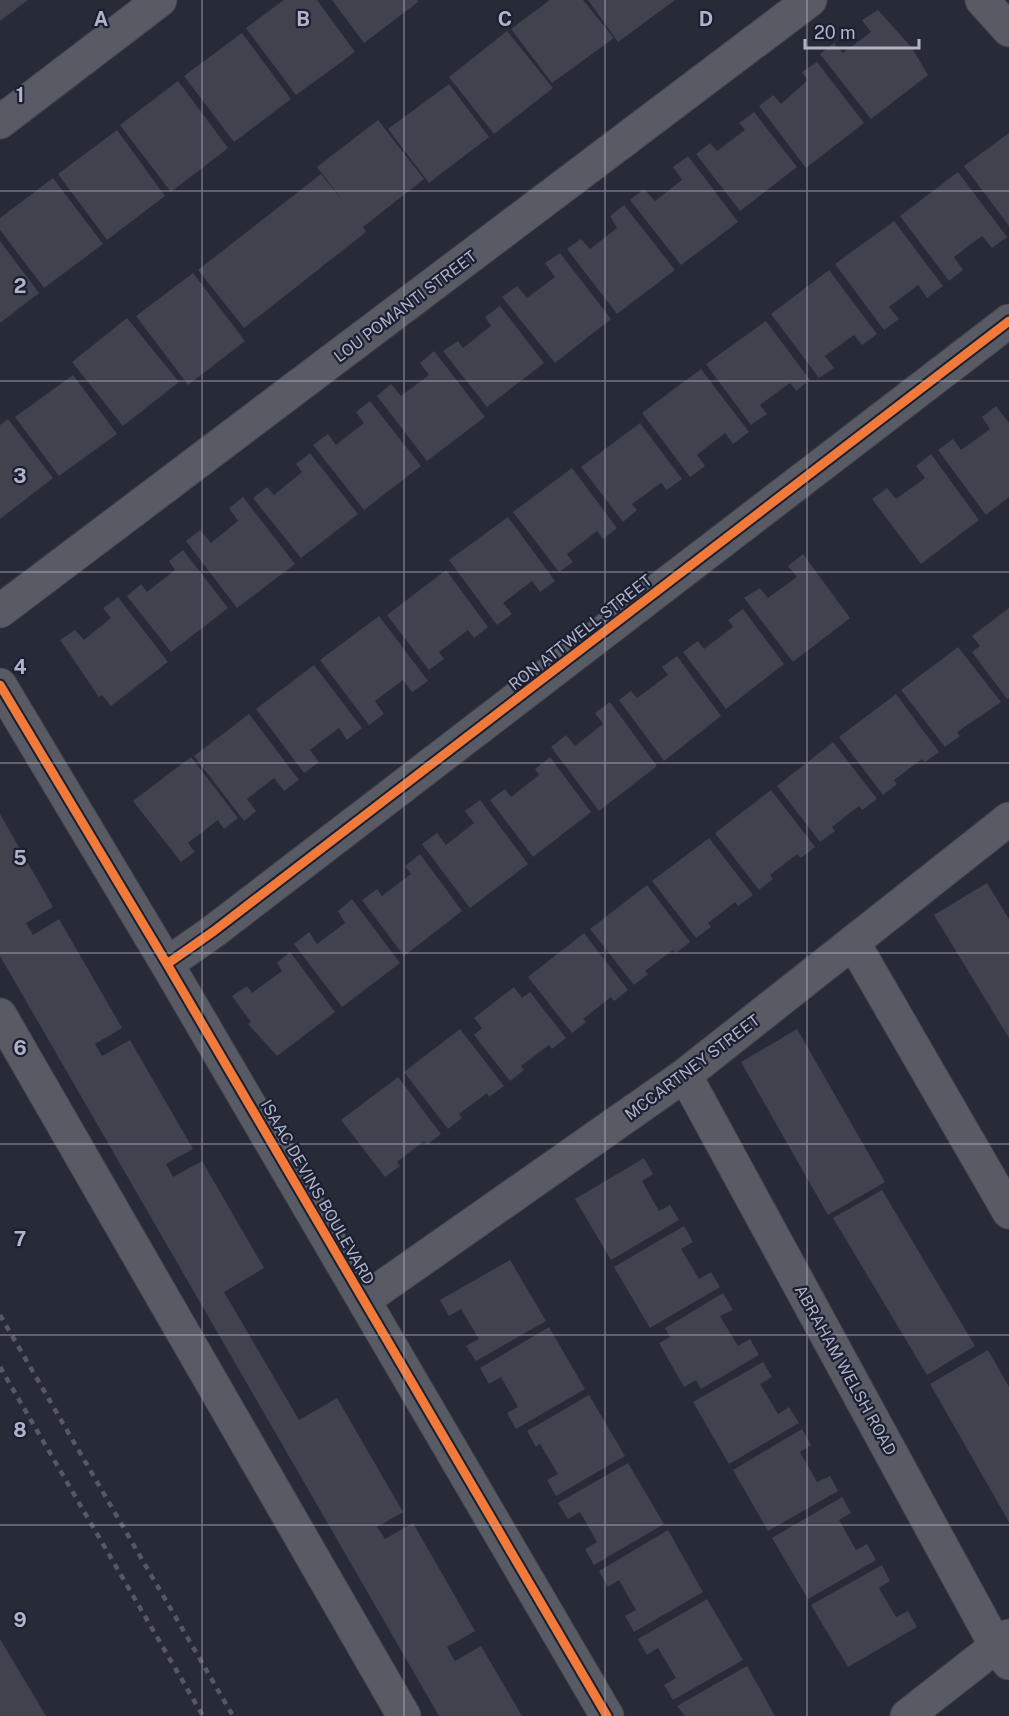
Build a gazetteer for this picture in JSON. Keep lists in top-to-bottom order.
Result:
{
  "streets": {
    "street": [
      "LOU POMANTI STREET",
      "RON ATTWELL STREET",
      "MCCARTNEY STREET",
      "ISAAC DEVINS BOULEVARD",
      "ABRAHAM WELSH ROAD"
    ]
  },
  "crossings": [
    ["RON ATTWELL STREET", "ISAAC DEVINS BOULEVARD"],
    ["MCCARTNEY STREET", "ISAAC DEVINS BOULEVARD"],
    ["MCCARTNEY STREET", "ABRAHAM WELSH ROAD"]
  ],
  "scale_bar": "20 m",
  "grid": {
    "columns": [
      "A",
      "B",
      "C",
      "D"
    ],
    "rows": [
      "1",
      "2",
      "3",
      "4",
      "5",
      "6",
      "7",
      "8",
      "9"
    ]
  }
}
